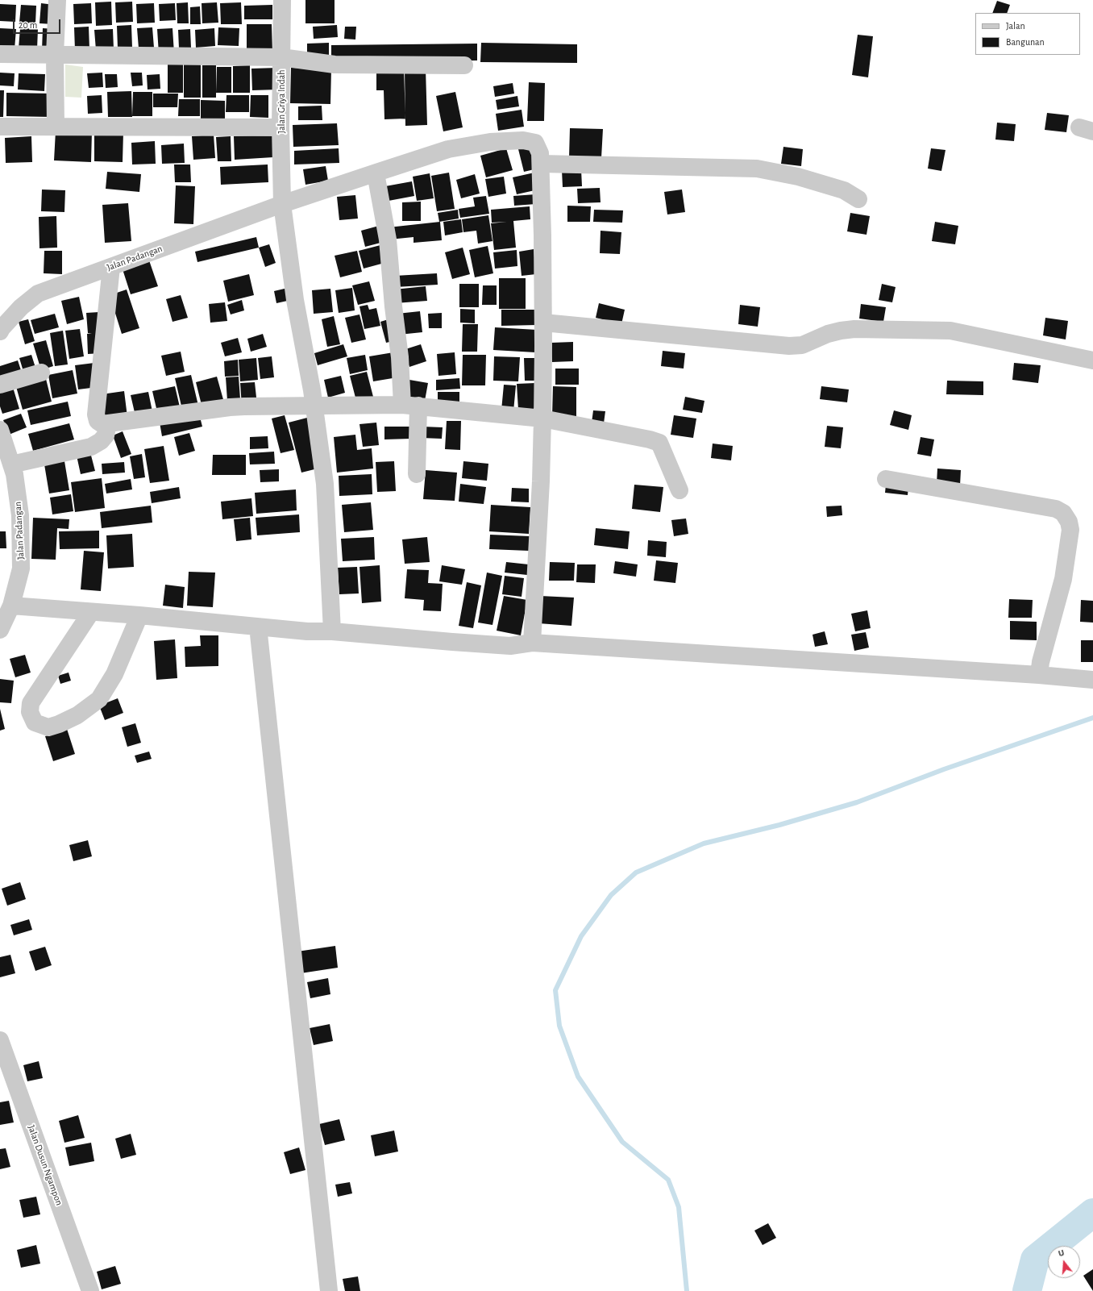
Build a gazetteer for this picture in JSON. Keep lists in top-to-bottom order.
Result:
{
  "streets": {
    "street": ["Jalan Griya Indah", "Jalan Padangan", "Jalan Dusun Ngampon"]
  },
  "crossings": [
    ["Jalan Griya Indah", "Jalan Padangan"]
  ],
  "legend": ["Jalan", "Bangunan"],
  "scale_bar": "20 m",
  "north": "top"
}
